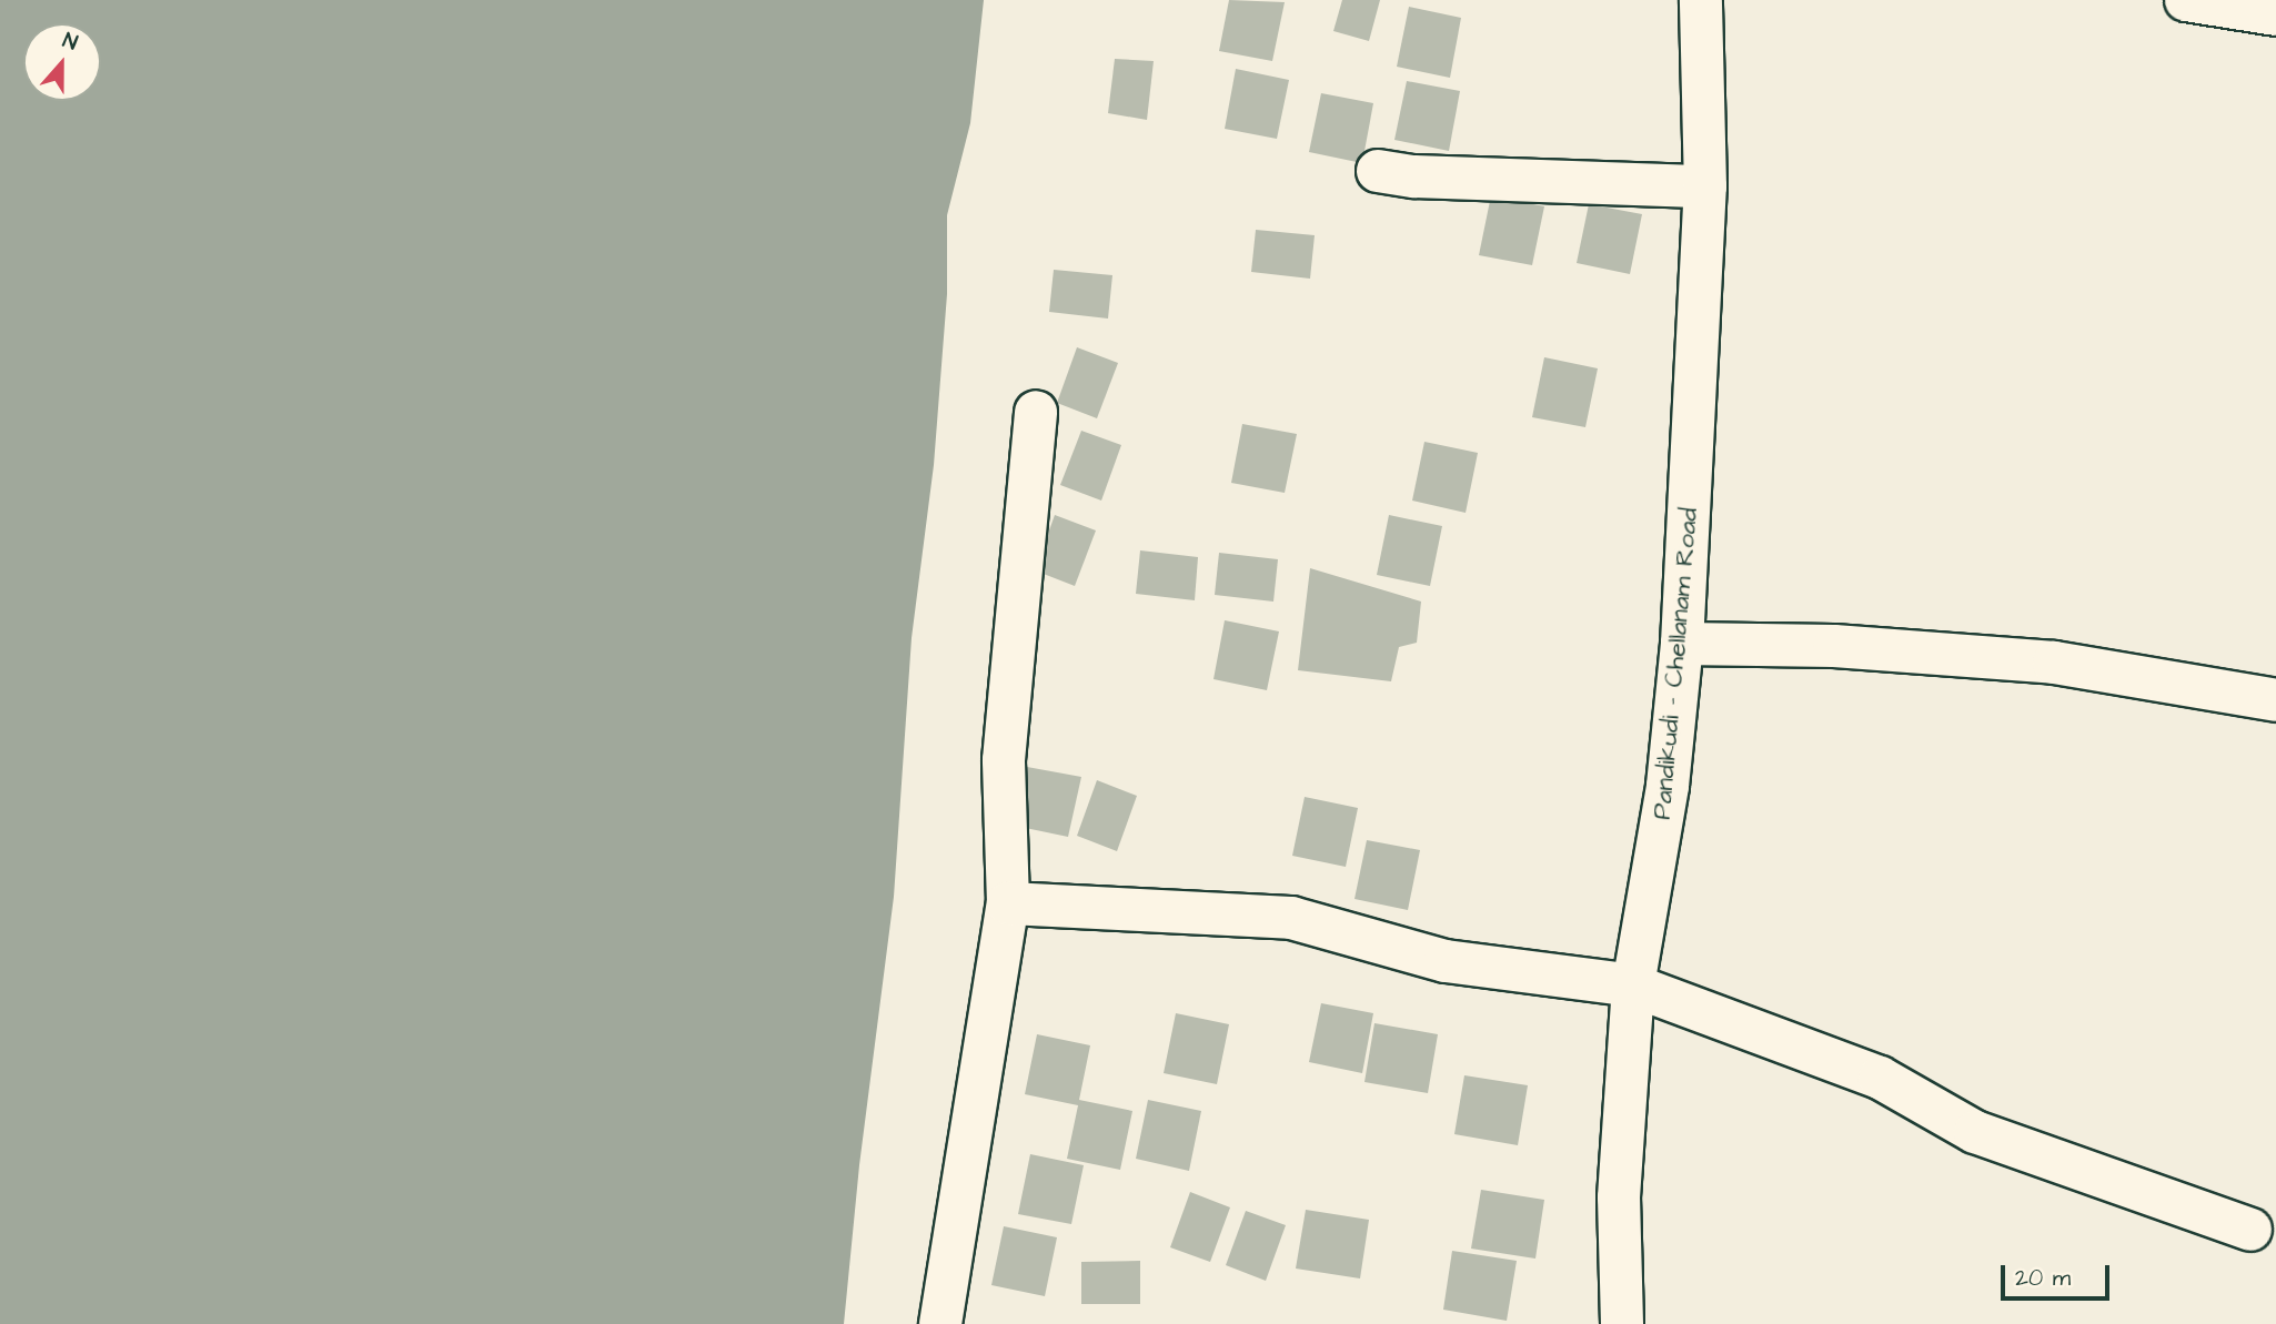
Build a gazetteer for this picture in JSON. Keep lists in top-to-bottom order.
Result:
{
  "streets": {
    "street": ["Pandikudi - Chellanam Road"]
  },
  "scale_bar": "20 m",
  "north": "top"
}
